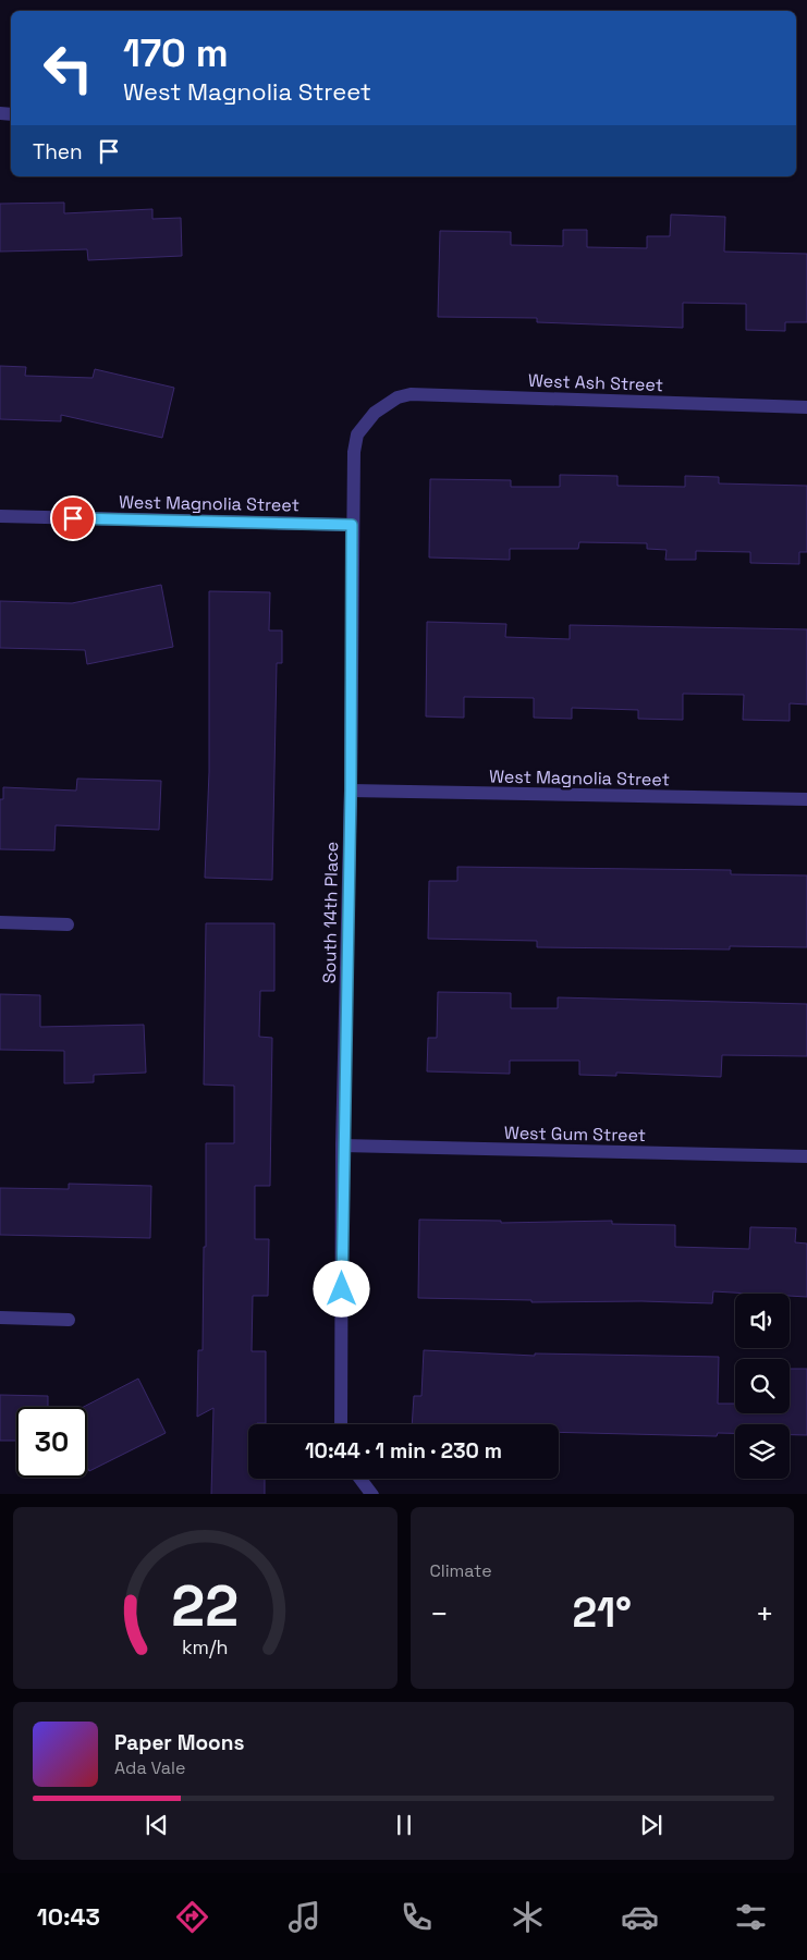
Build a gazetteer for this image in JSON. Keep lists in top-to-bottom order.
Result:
{
  "streets": {
    "street": [
      "West Ash Street",
      "West Magnolia Street",
      "South 14th Place",
      "West Gum Street"
    ]
  },
  "crossings": [
    ["West Ash Street", "South 14th Place"],
    ["West Magnolia Street", "South 14th Place"],
    ["South 14th Place", "West Gum Street"]
  ],
  "page": {
    "turn": ["170 m", "West Magnolia Street"],
    "then": "Then",
    "limit": "30",
    "trip": "10:44 · 1 min · 230 m",
    "tile": "Climate",
    "heat": ["−", "21°", "+"],
    "song": ["Paper Moons", "Ada Vale"],
    "tabs": "10:43",
    "gauge": ["22", "km/h"]
  }
}
